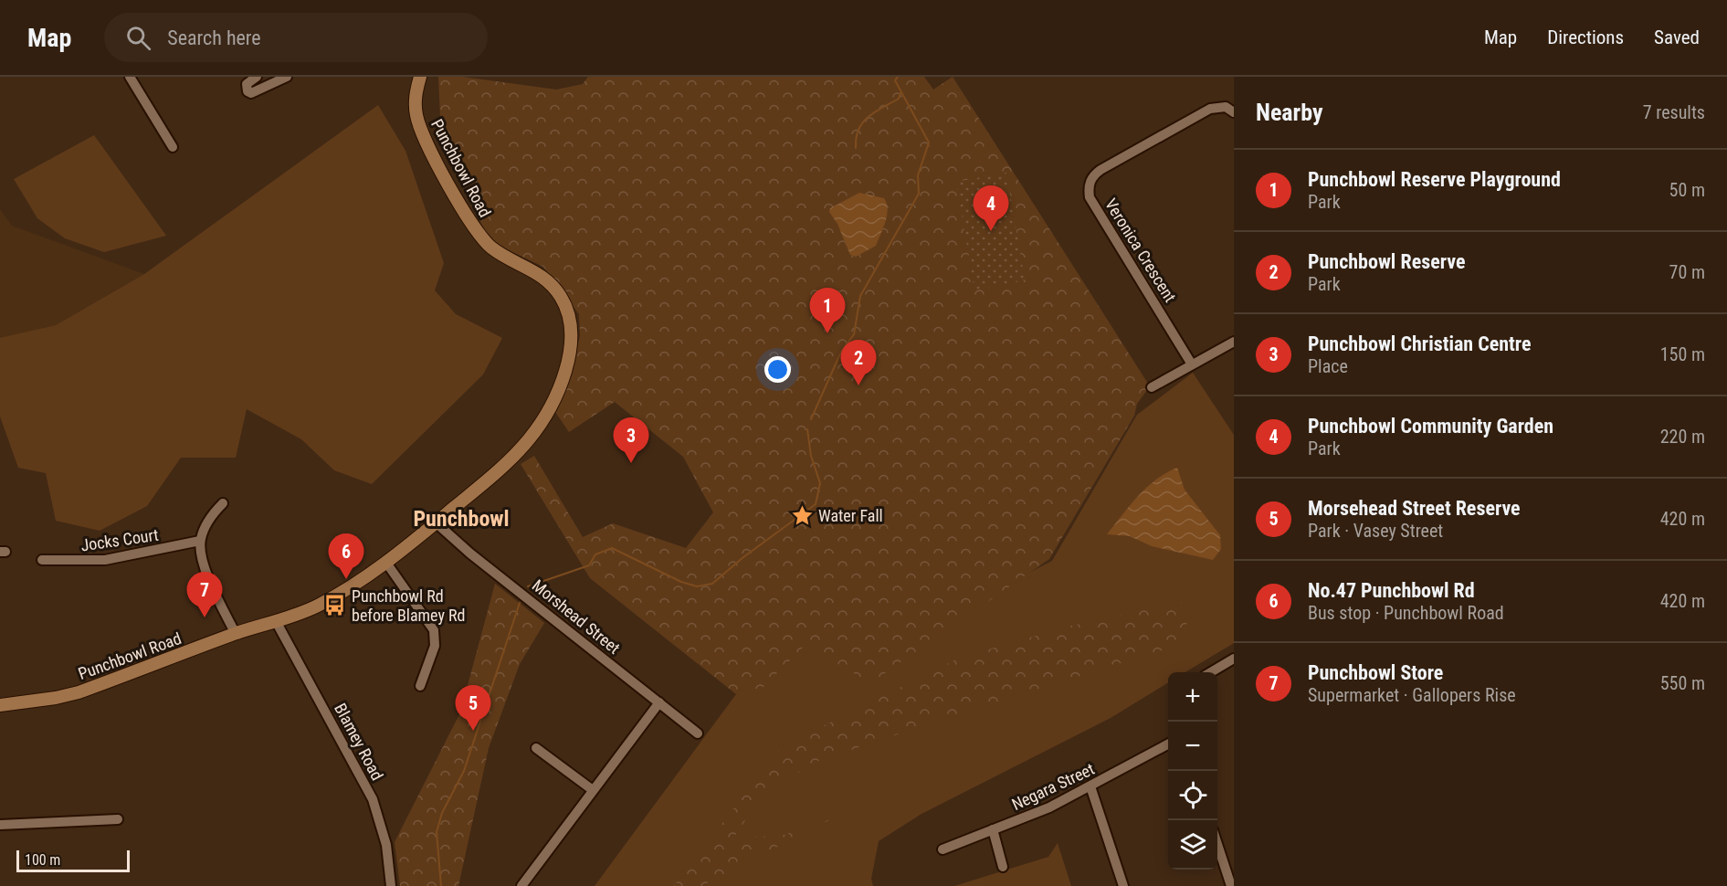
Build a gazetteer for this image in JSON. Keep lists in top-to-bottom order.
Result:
{
  "streets": {
    "street": [
      "Punchbowl Road",
      "Veronica Crescent",
      "Jocks Court",
      "Morshead Street",
      "Blamey Road",
      "Negara Street"
    ]
  },
  "crossings": [
    ["Punchbowl Road", "Morshead Street"],
    ["Punchbowl Road", "Blamey Road"]
  ],
  "districts": ["Punchbowl"],
  "places": {
    "place": ["Water Fall"],
    "bus stop": ["Punchbowl Rd before Blamey Rd"]
  },
  "scale_bar": "100 m",
  "page": {
    "header": "Map",
    "search": "Search here",
    "nav": ["Map", "Directions", "Saved"],
    "heading": ["Nearby", "7 results"],
    "list": [
      {
        "mark": "1",
        "name": "Punchbowl Reserve Playground",
        "note": "Park",
        "value": "50 m"
      },
      {
        "mark": "2",
        "name": "Punchbowl Reserve",
        "note": "Park",
        "value": "70 m"
      },
      {
        "mark": "3",
        "name": "Punchbowl Christian Centre",
        "note": "Place",
        "value": "150 m"
      },
      {
        "mark": "4",
        "name": "Punchbowl Community Garden",
        "note": "Park",
        "value": "220 m"
      },
      {
        "mark": "5",
        "name": "Morsehead Street Reserve",
        "note": "Park · Vasey Street",
        "value": "420 m"
      },
      {
        "mark": "6",
        "name": "No.47 Punchbowl Rd",
        "note": "Bus stop · Punchbowl Road",
        "value": "420 m"
      },
      {
        "mark": "7",
        "name": "Punchbowl Store",
        "note": "Supermarket · Gallopers Rise",
        "value": "550 m"
      }
    ],
    "pins": [
      "4",
      "1",
      "2",
      "3",
      "6",
      "7",
      "5"
    ],
    "map_buttons": ["+", "−"],
    "scale": "100 m"
  }
}
